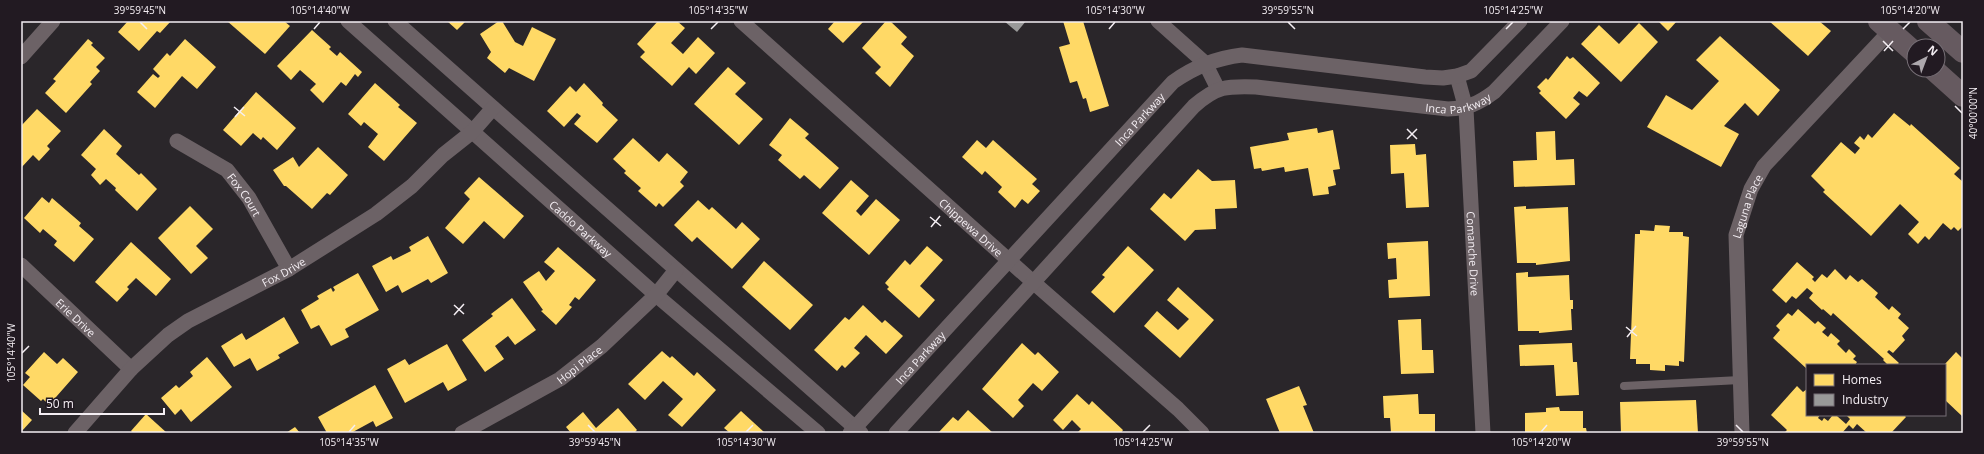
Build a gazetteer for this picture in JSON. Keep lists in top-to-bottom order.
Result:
{
  "streets": {
    "street": [
      "Inca Parkway",
      "Fox Court",
      "Laguna Place",
      "Chippewa Drive",
      "Caddo Parkway",
      "Comanche Drive",
      "Fox Drive",
      "Erie Drive",
      "Hopi Place"
    ]
  },
  "crossings": [
    ["Inca Parkway", "Chippewa Drive"],
    ["Inca Parkway", "Comanche Drive"],
    ["Fox Court", "Fox Drive"],
    ["Caddo Parkway", "Fox Drive"],
    ["Caddo Parkway", "Hopi Place"],
    ["Fox Drive", "Erie Drive"]
  ],
  "legend": ["Homes", "Industry"],
  "scale_bar": "50 m",
  "north": "top right",
  "coordinates": [
    "39°59'45\"N",
    "105°14'40\"W",
    "105°14'35\"W",
    "105°14'30\"W",
    "39°59'55\"N",
    "105°14'25\"W",
    "105°14'20\"W",
    "40°00'00\"N"
  ]
}
